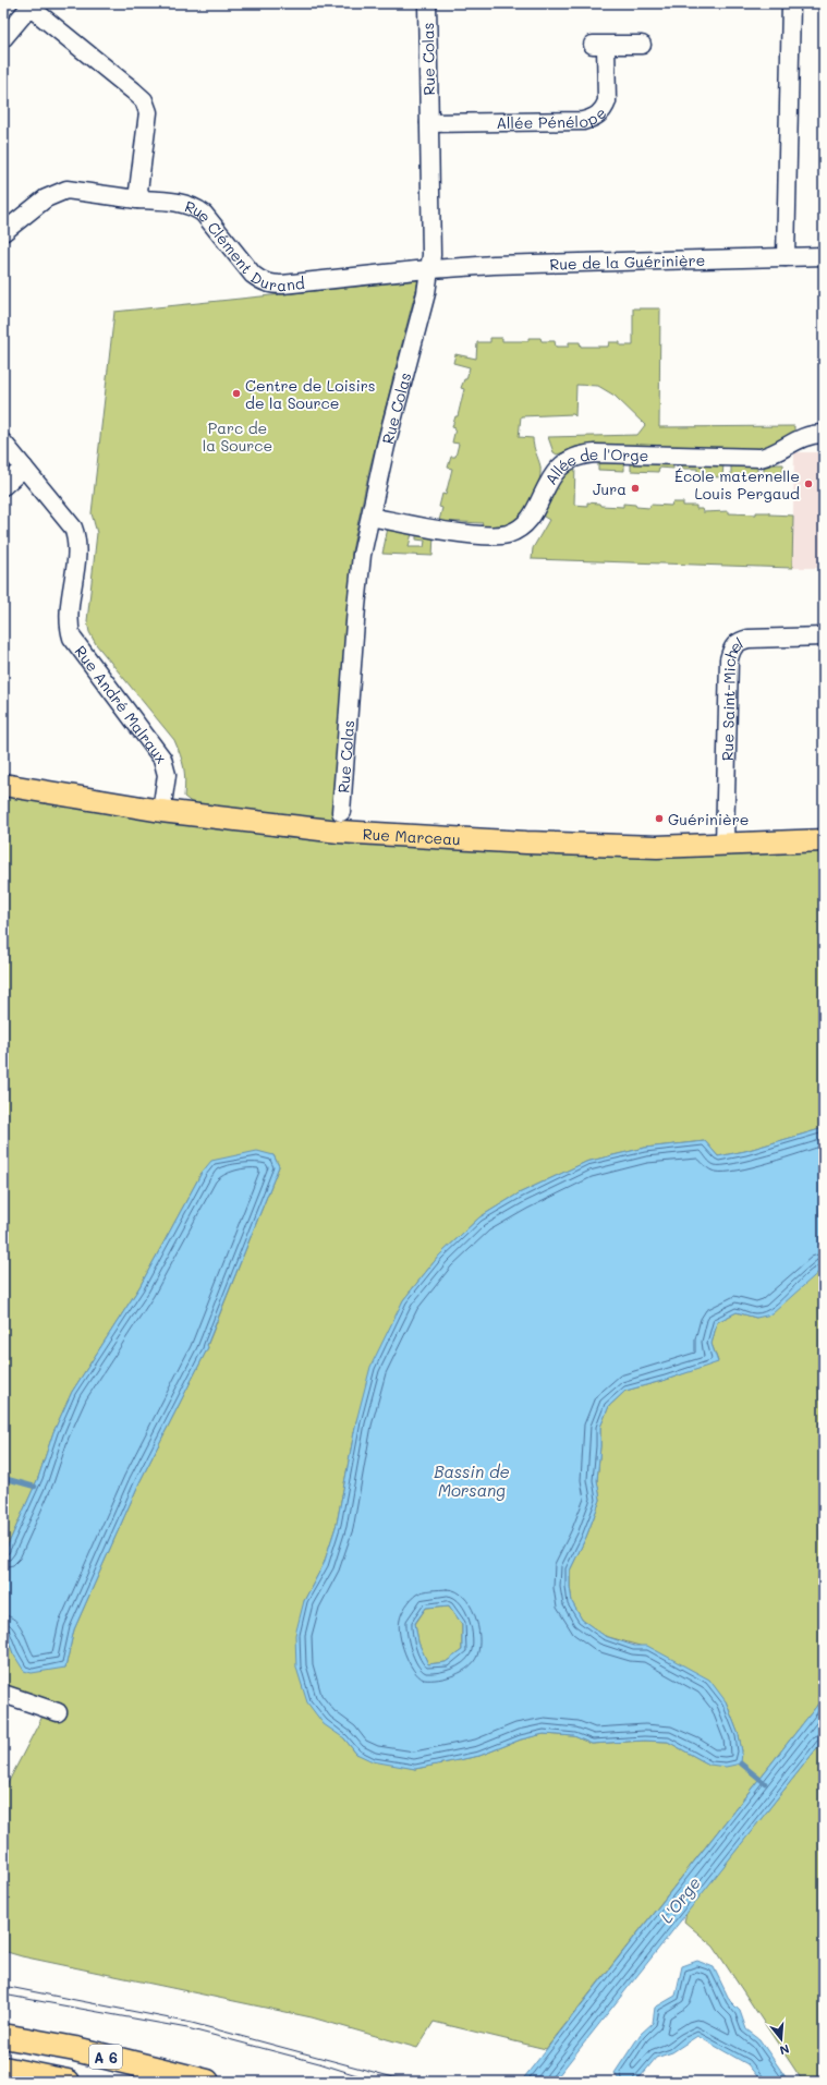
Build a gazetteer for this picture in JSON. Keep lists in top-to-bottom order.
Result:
{
  "streets": {
    "highway": ["A 6"],
    "main road": ["Rue Marceau"],
    "street": [
      "Rue Colas",
      "Allée Pénélope",
      "Rue Clément Durand",
      "Rue de la Guérinière",
      "Allée de l'Orge",
      "Rue Saint-Michel",
      "Rue André Malraux"
    ]
  },
  "crossings": [
    ["Rue Colas", "Allée Pénélope"],
    ["Rue Colas", "Rue Clément Durand"],
    ["Rue Colas", "Rue de la Guérinière"],
    ["Rue Colas", "Allée de l'Orge"],
    ["Rue Clément Durand", "Rue de la Guérinière"],
    ["Rue Saint-Michel", "Rue Marceau"],
    ["Rue André Malraux", "Rue Marceau"]
  ],
  "water": ["Bassin de Morsang", "L'Orge"],
  "parks": ["Parc de la Source"],
  "places": [
    "Centre de Loisirs de la Source",
    "École maternelle Louis Pergaud",
    "Jura",
    "Guérinière"
  ],
  "north": "bottom"
}
